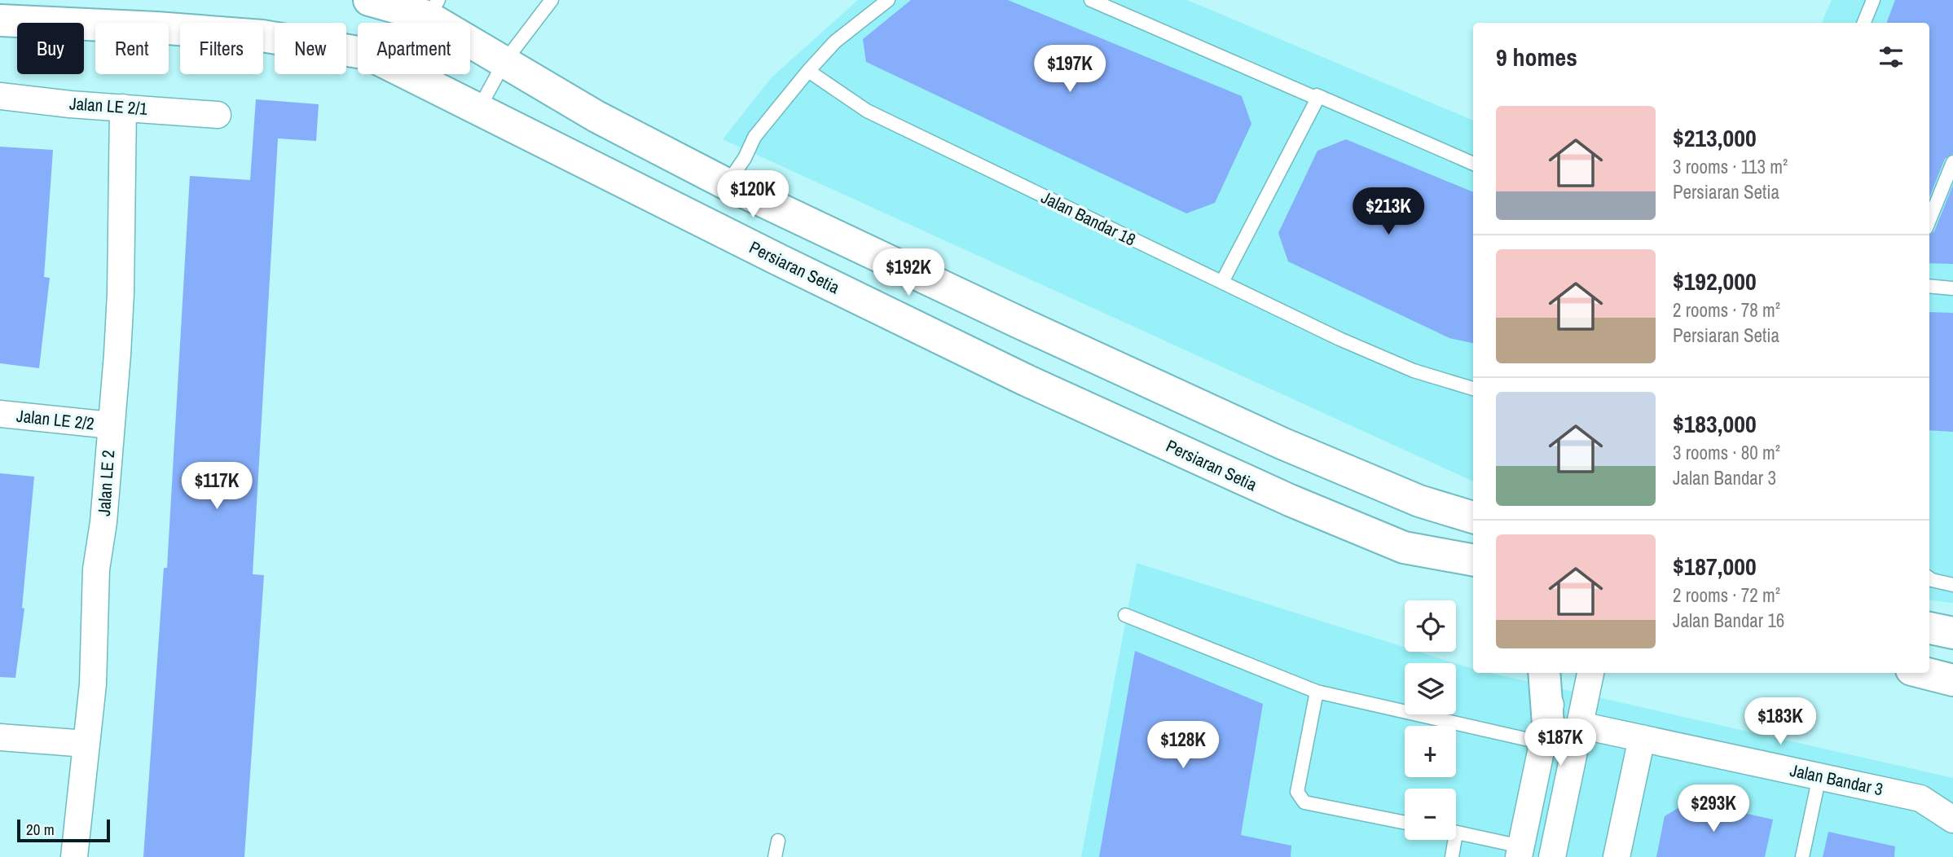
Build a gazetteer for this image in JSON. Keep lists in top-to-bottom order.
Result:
{
  "streets": {
    "street": [
      "Jalan LE 2/1",
      "Persiaran Setia",
      "Jalan LE 2/2",
      "Jalan LE 2",
      "Jalan Bandar 3"
    ],
    "lane": ["Jalan Bandar 18"]
  },
  "crossings": [
    ["Jalan LE 2/1", "Jalan LE 2"],
    ["Jalan LE 2/2", "Jalan LE 2"]
  ],
  "scale_bar": "20 m",
  "page": {
    "chip": [
      "Buy",
      "Rent",
      "Filters",
      "New",
      "Apartment"
    ],
    "heading": "9 homes",
    "price": [
      "$197K",
      "$120K",
      "$213K",
      "$192K",
      "$117K",
      "$183K",
      "$187K",
      "$128K",
      "$293K"
    ],
    "list": [
      {
        "name": "$213,000",
        "note": "3 rooms · 113 m² · Persiaran Setia"
      },
      {
        "name": "$192,000",
        "note": "2 rooms · 78 m² · Persiaran Setia"
      },
      {
        "name": "$183,000",
        "note": "3 rooms · 80 m² · Jalan Bandar 3"
      },
      {
        "name": "$187,000",
        "note": "2 rooms · 72 m² · Jalan Bandar 16"
      }
    ],
    "map_buttons": ["+", "−"],
    "scale": "20 m"
  }
}
